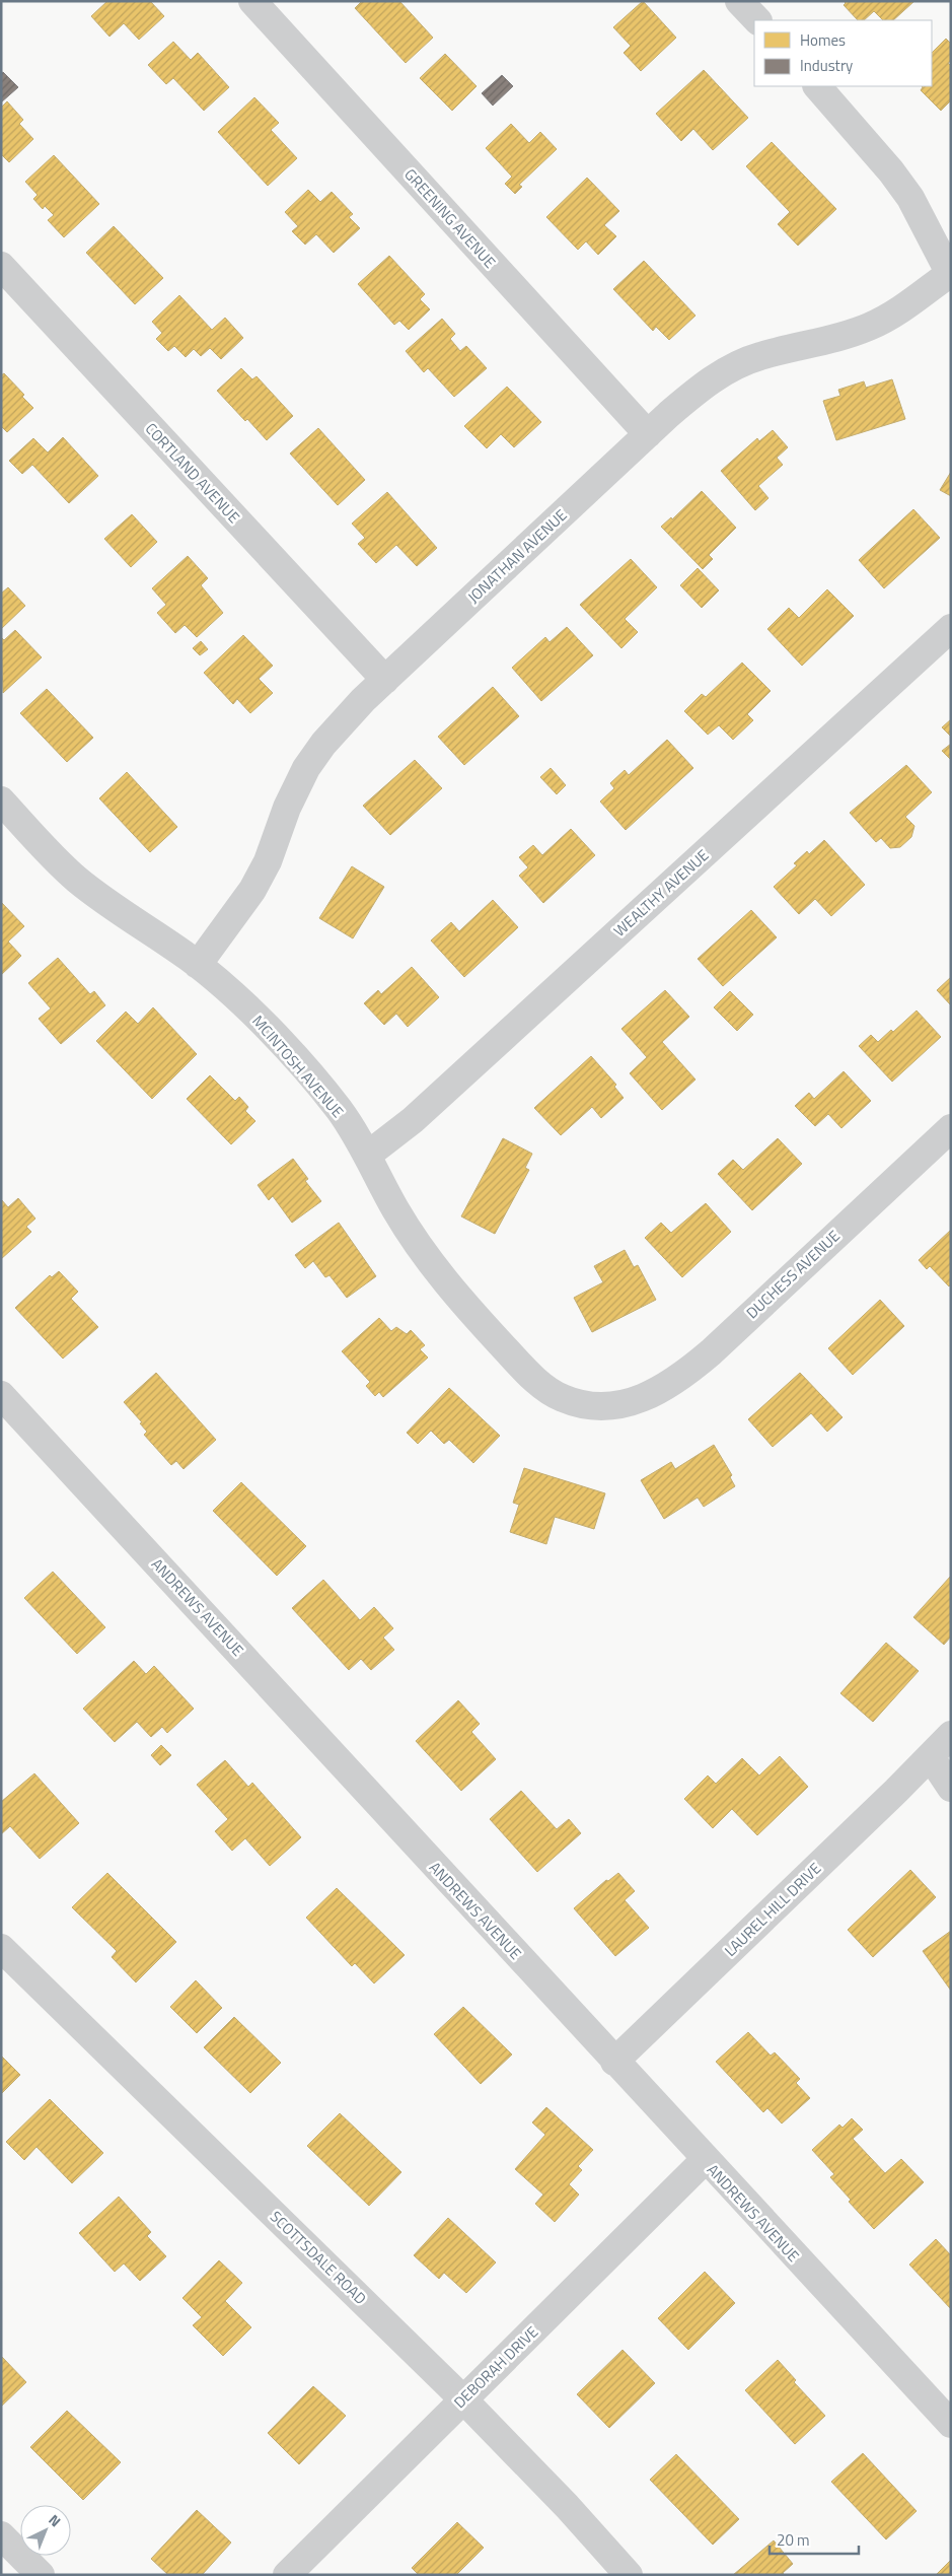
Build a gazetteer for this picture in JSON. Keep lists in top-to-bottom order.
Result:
{
  "streets": {
    "street": [
      "GREENING AVENUE",
      "CORTLAND AVENUE",
      "JONATHAN AVENUE",
      "WEALTHY AVENUE",
      "MCINTOSH AVENUE",
      "DUCHESS AVENUE",
      "ANDREWS AVENUE",
      "LAUREL HILL DRIVE",
      "SCOTTSDALE ROAD",
      "DEBORAH DRIVE"
    ]
  },
  "crossings": [
    ["GREENING AVENUE", "JONATHAN AVENUE"],
    ["CORTLAND AVENUE", "JONATHAN AVENUE"],
    ["JONATHAN AVENUE", "MCINTOSH AVENUE"],
    ["WEALTHY AVENUE", "MCINTOSH AVENUE"],
    ["MCINTOSH AVENUE", "DUCHESS AVENUE"],
    ["ANDREWS AVENUE", "LAUREL HILL DRIVE"],
    ["ANDREWS AVENUE", "DEBORAH DRIVE"],
    ["SCOTTSDALE ROAD", "DEBORAH DRIVE"]
  ],
  "legend": ["Homes", "Industry"],
  "scale_bar": "20 m",
  "north": "top right"
}
